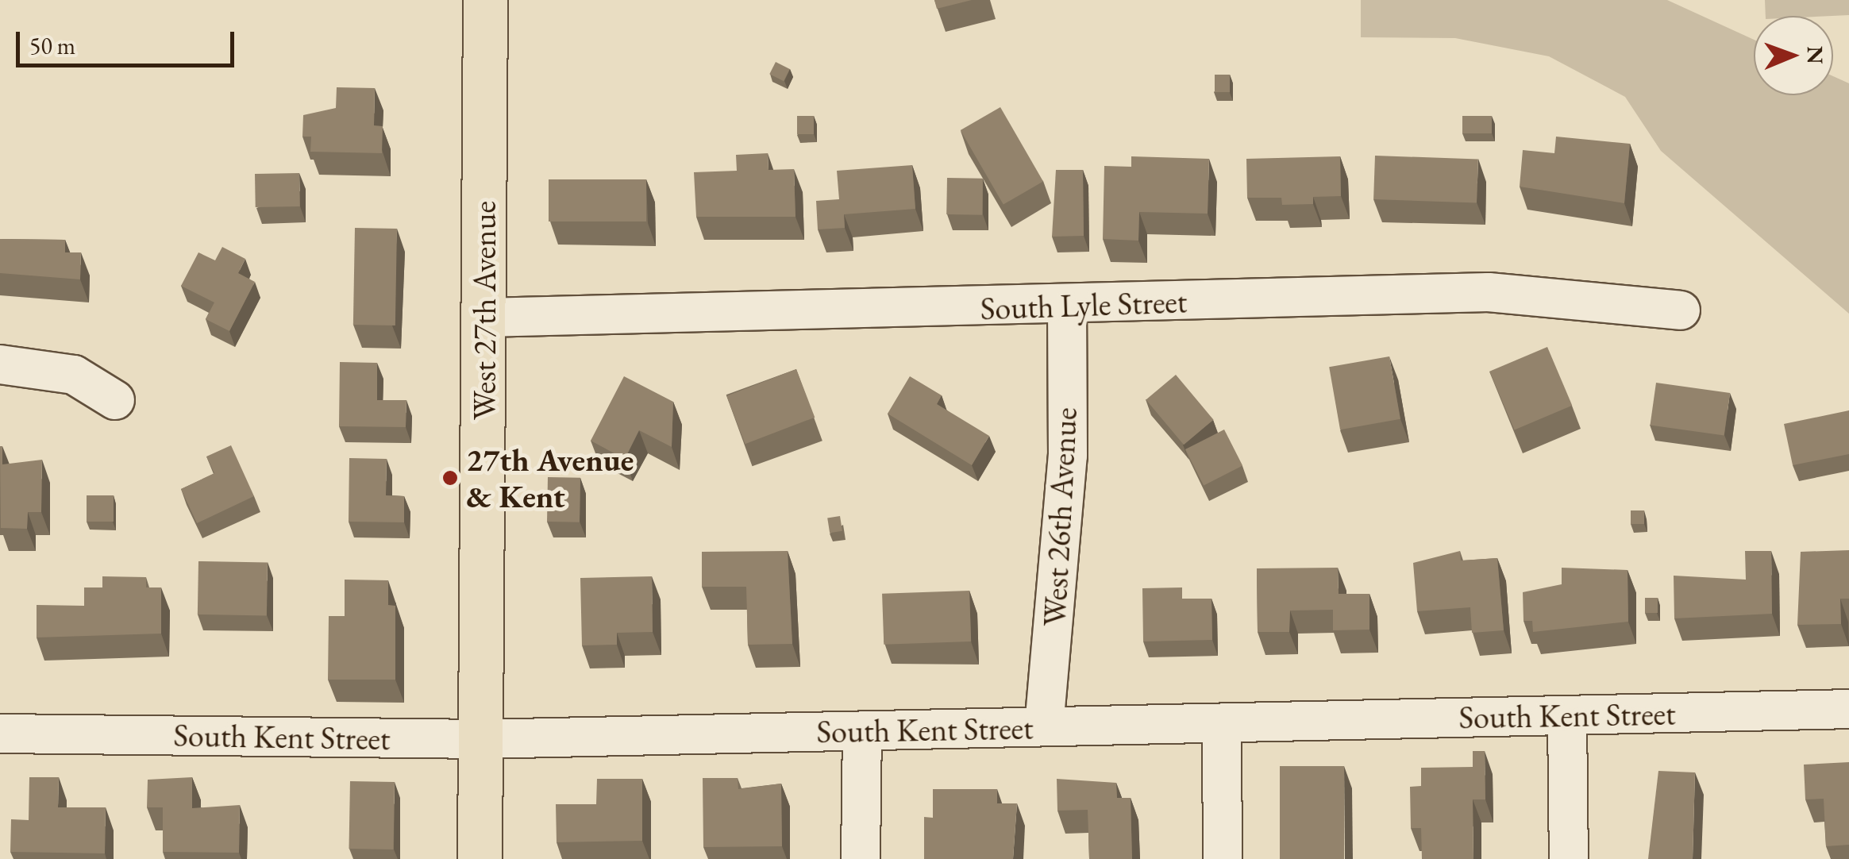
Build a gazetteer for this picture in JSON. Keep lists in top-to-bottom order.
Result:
{
  "streets": {
    "main road": ["West 27th Avenue"],
    "street": ["South Lyle Street", "West 26th Avenue", "South Kent Street"]
  },
  "crossings": [
    ["South Lyle Street", "West 27th Avenue"],
    ["South Lyle Street", "West 26th Avenue"],
    ["West 27th Avenue", "South Kent Street"],
    ["West 26th Avenue", "South Kent Street"]
  ],
  "places": ["27th Avenue & Kent"],
  "scale_bar": "50 m",
  "north": "right"
}
